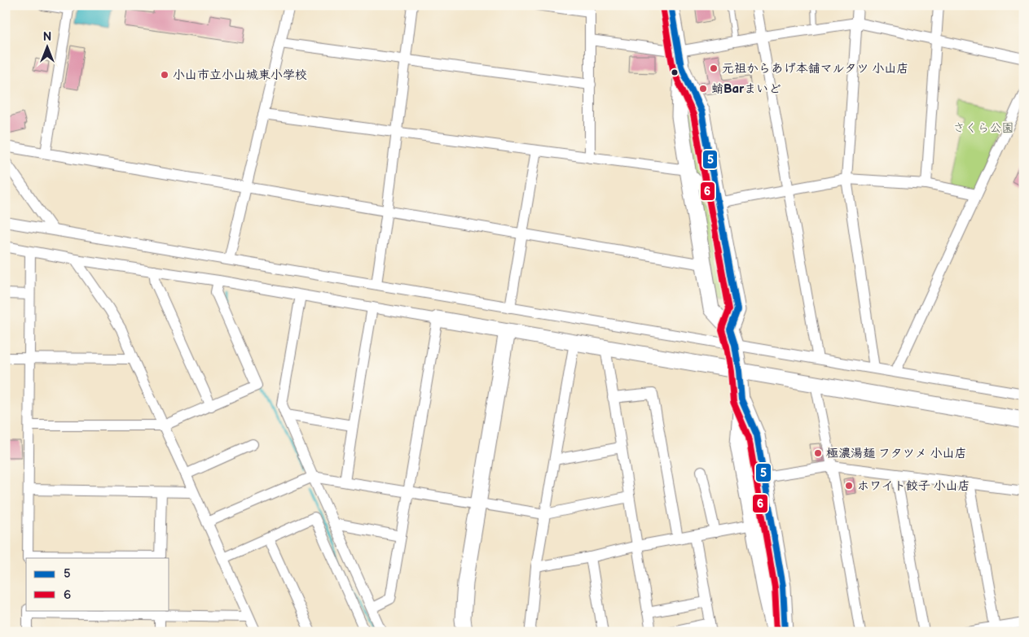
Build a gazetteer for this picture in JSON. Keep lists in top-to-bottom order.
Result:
{
  "parks": ["さくら公園"],
  "places": [
    "元祖からあげ本舗マルタツ 小山店",
    "小山市立小山城東小学校",
    "蛸Barまいど",
    "極濃湯麺 フタツメ 小山店",
    "ホワイト餃子 小山店"
  ],
  "lines": ["transit line 5", "transit line 6"],
  "legend": ["5", "6"],
  "north": "top"
}
